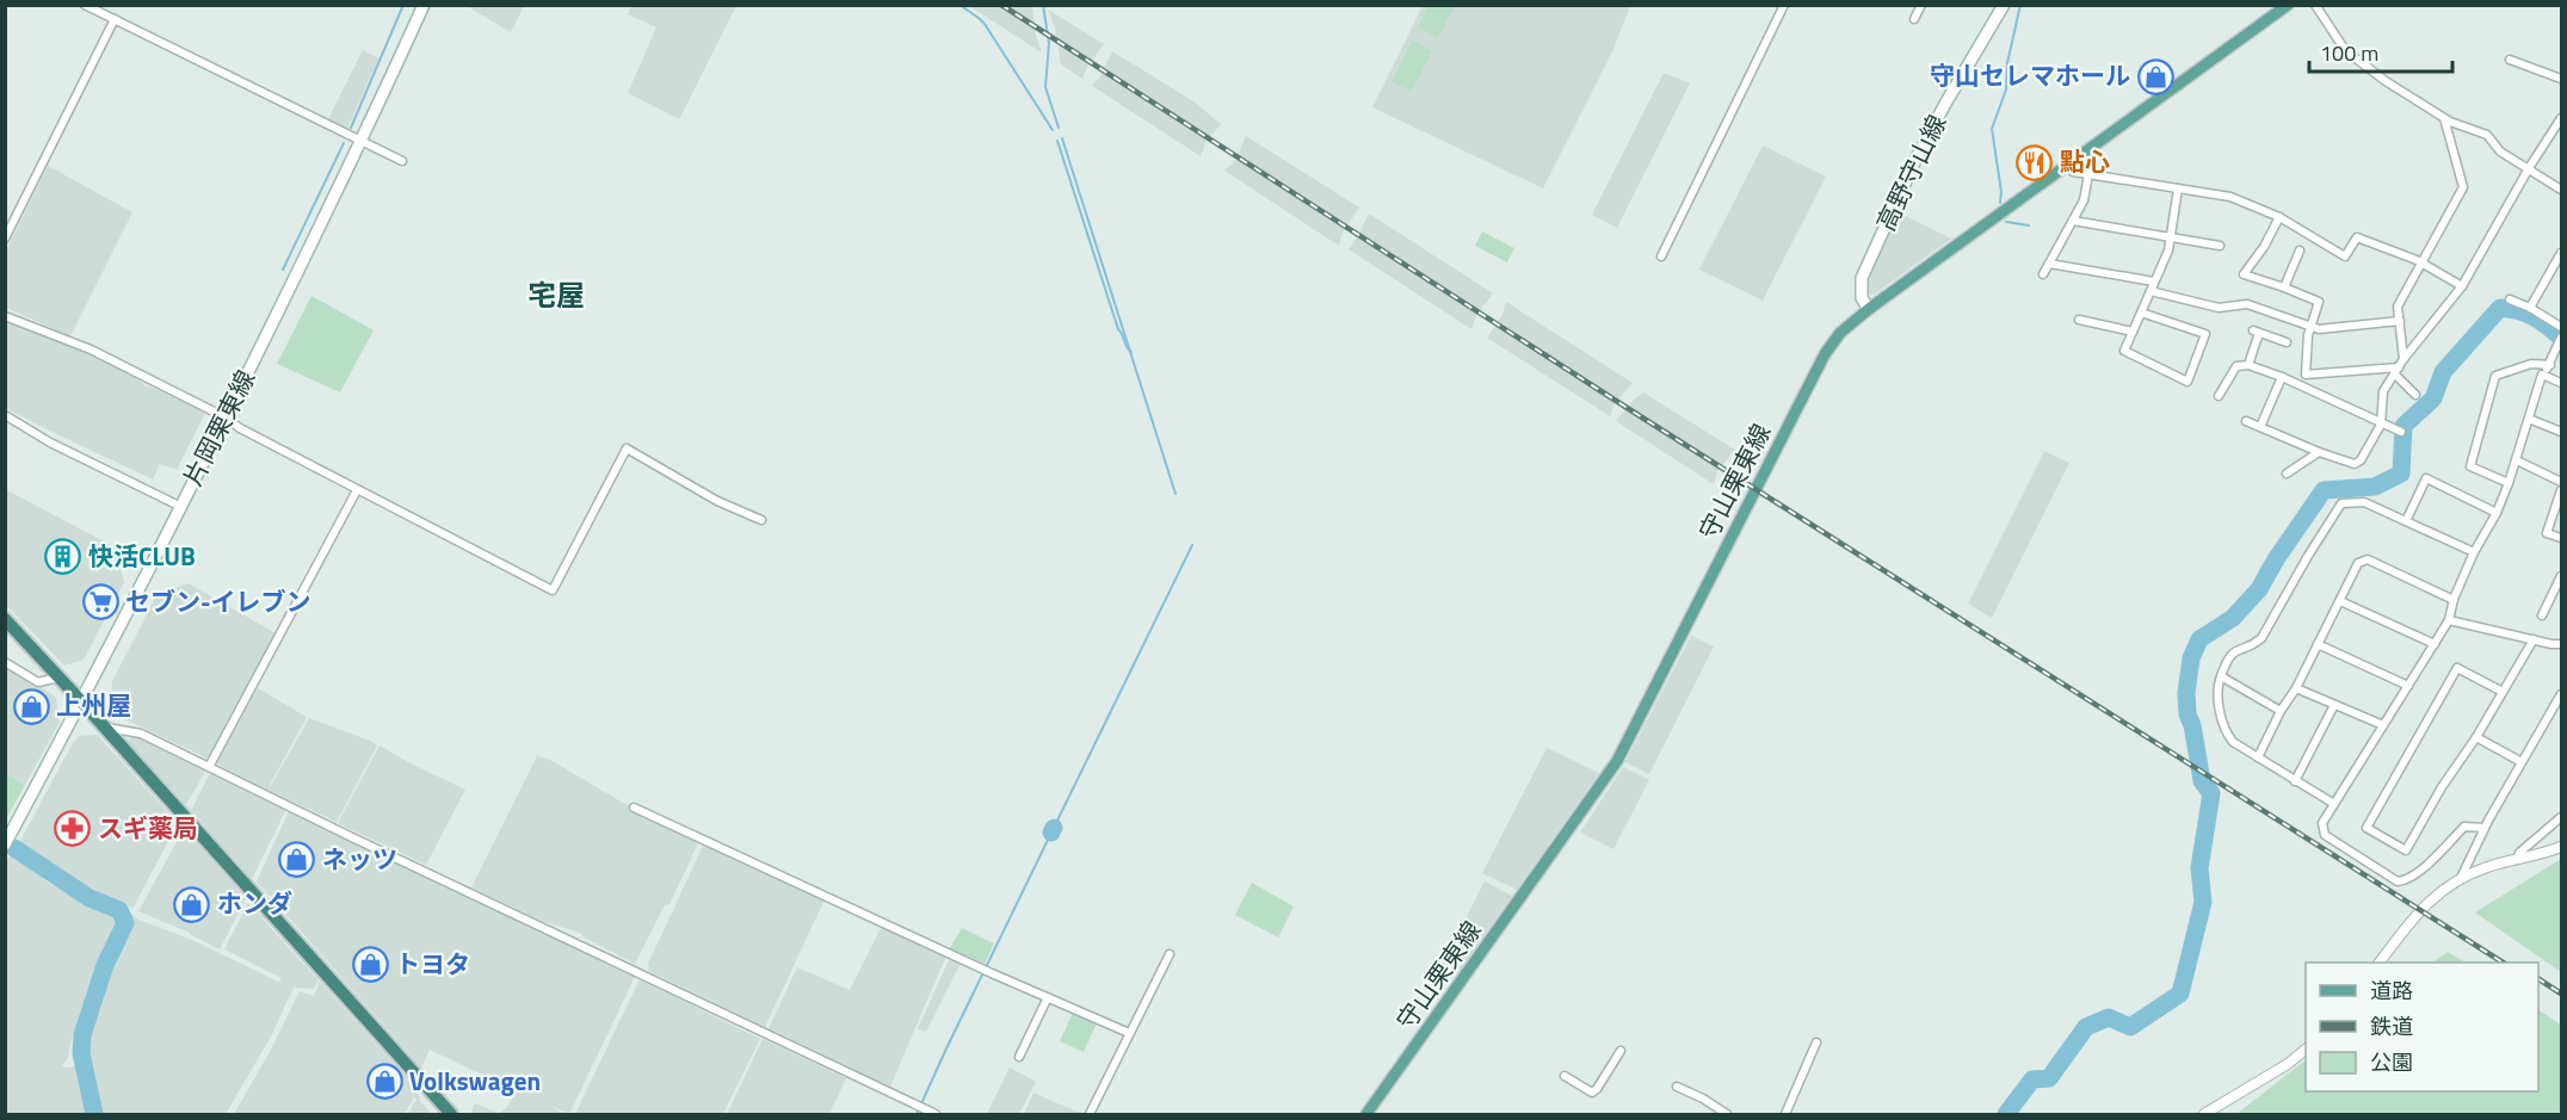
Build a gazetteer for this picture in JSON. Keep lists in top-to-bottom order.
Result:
{
  "streets": {
    "main road": ["高野守山線", "片岡栗東線", "守山栗東線"]
  },
  "crossings": [
    ["高野守山線", "守山栗東線"]
  ],
  "districts": ["宅屋"],
  "places": {
    "shop": [
      "守山セレマホール",
      "上州屋",
      "ネッツ",
      "ホンダ",
      "トヨタ",
      "Volkswagen"
    ],
    "restaurant": ["點心"],
    "building": ["快活CLUB"],
    "supermarket": ["セブン-イレブン"],
    "pharmacy": ["スギ薬局"]
  },
  "legend": ["道路", "鉄道", "公園"],
  "scale_bar": "100 m"
}
